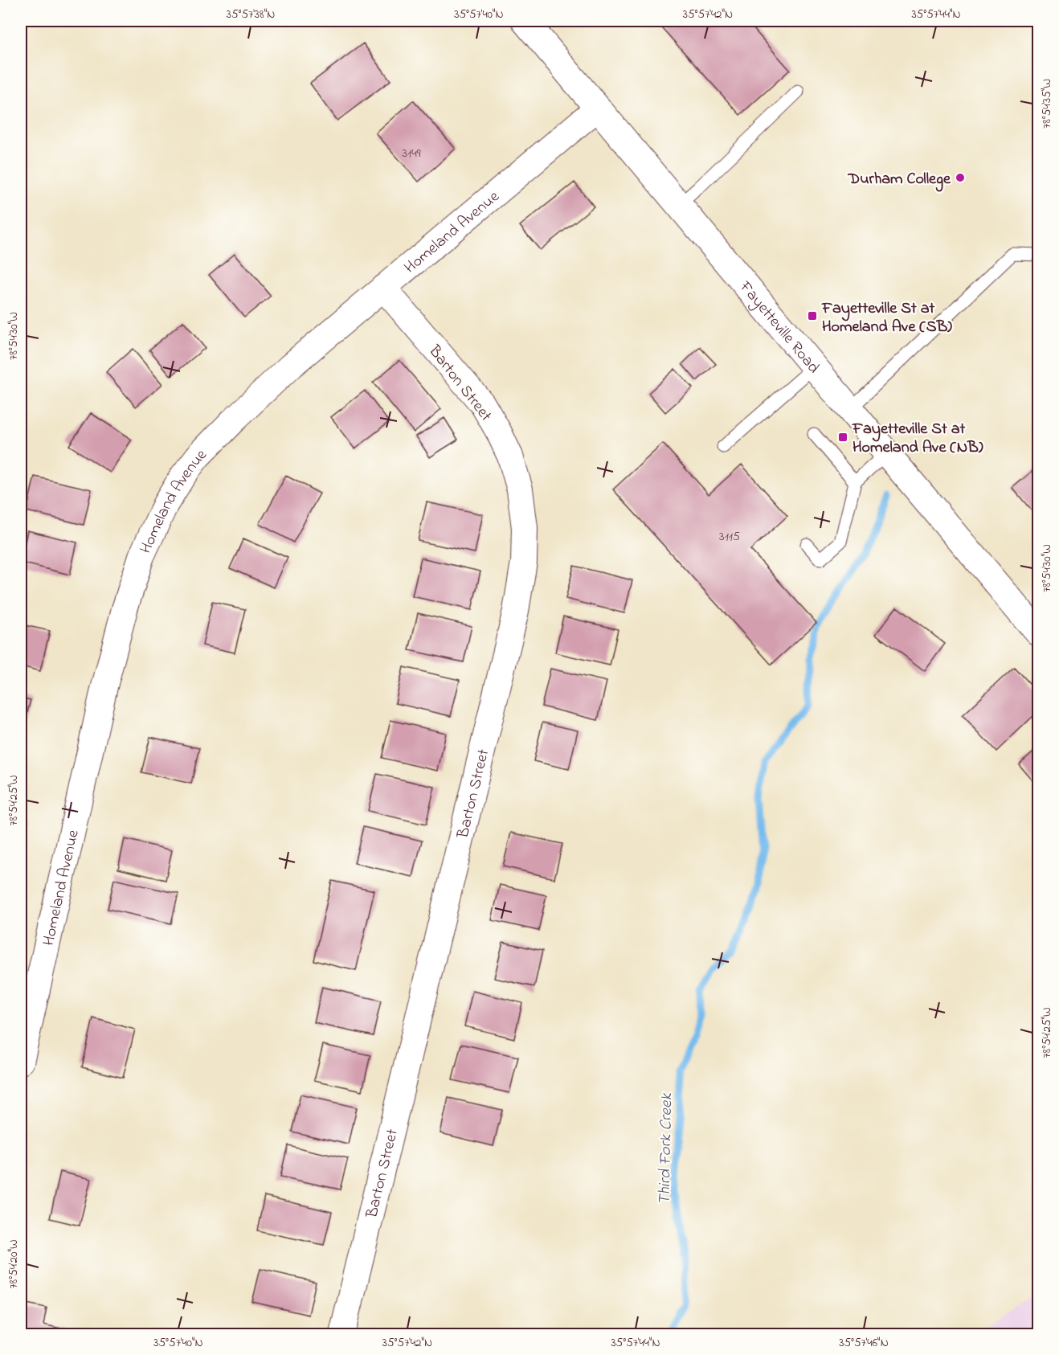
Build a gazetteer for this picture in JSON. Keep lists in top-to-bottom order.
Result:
{
  "streets": {
    "main road": ["Fayetteville Road"],
    "street": ["Homeland Avenue", "Barton Street"]
  },
  "crossings": [
    ["Homeland Avenue", "Fayetteville Road"],
    ["Homeland Avenue", "Barton Street"]
  ],
  "water": ["Third Fork Creek"],
  "places": {
    "other": ["Durham College"],
    "transit": ["Fayetteville St at Homeland Ave (SB)", "Fayetteville St at Homeland Ave (NB)"]
  },
  "house_numbers": ["3149", "3115"],
  "coordinates": [
    "35°57'38\"N",
    "35°57'40\"N",
    "35°57'42\"N",
    "35°57'44\"N",
    "78°54'35\"W",
    "78°54'30\"W",
    "78°54'25\"W",
    "78°54'20\"W",
    "35°57'46\"N"
  ]
}
